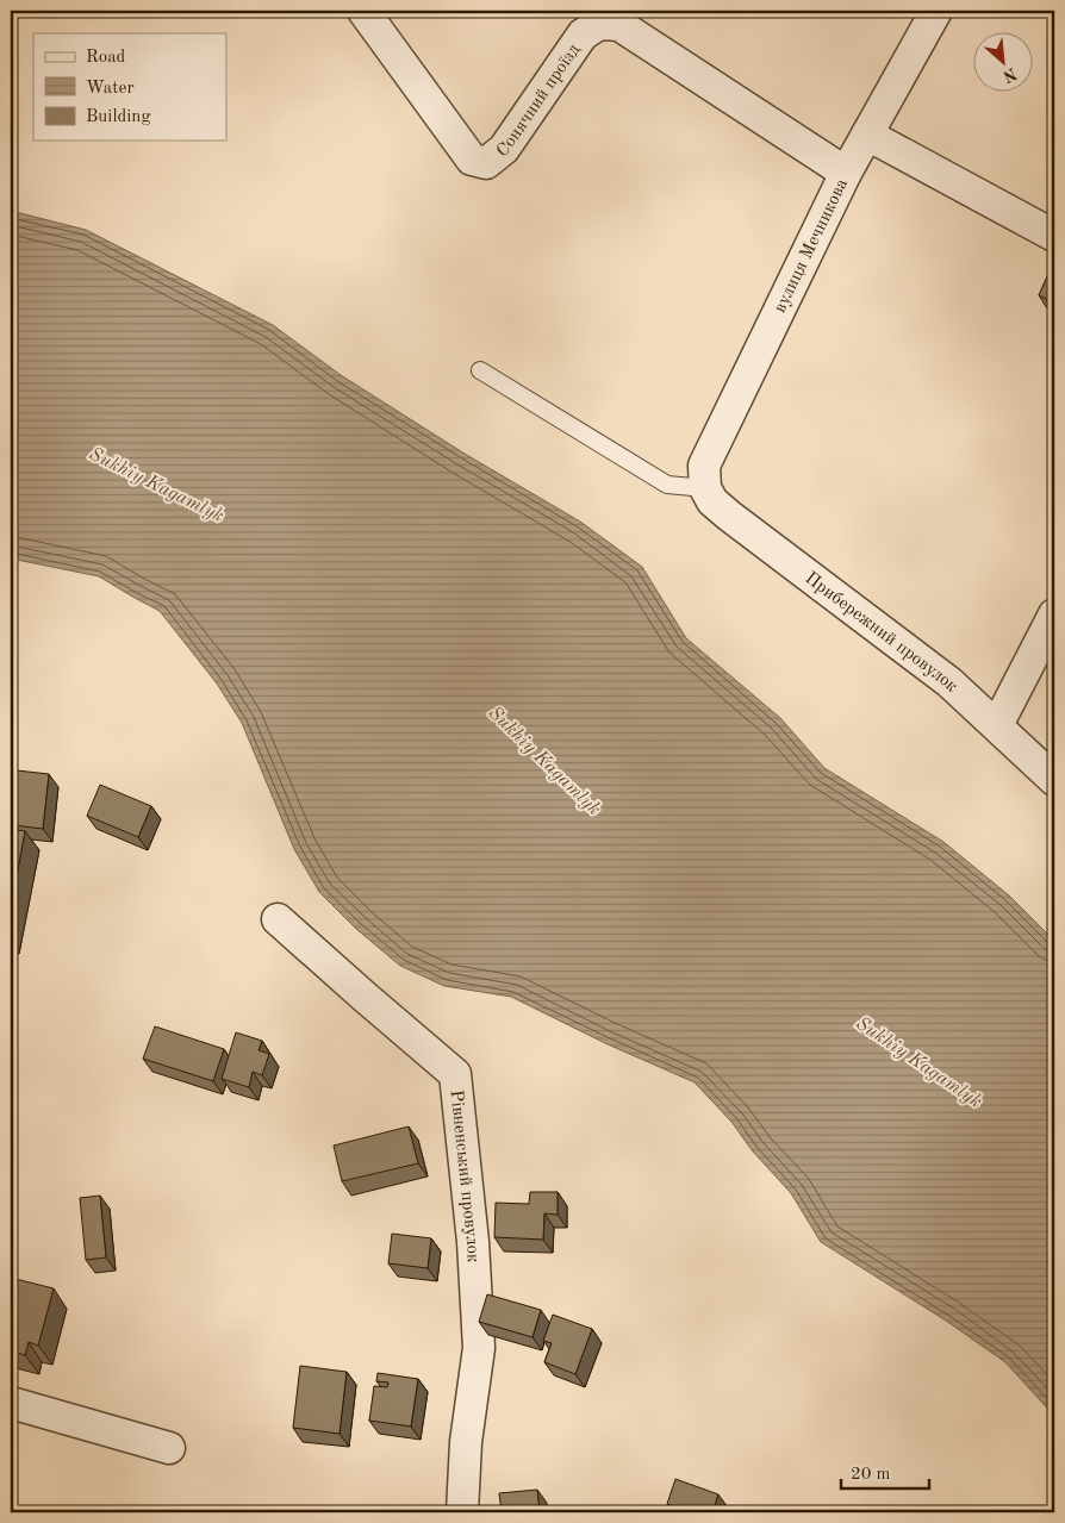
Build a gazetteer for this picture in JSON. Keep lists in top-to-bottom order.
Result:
{
  "streets": {
    "street": [
      "Сонячний проїзд",
      "вулиця Мечникова",
      "Прибережний провулок",
      "Рівненський провулок"
    ]
  },
  "crossings": [
    ["Сонячний проїзд", "вулиця Мечникова"],
    ["вулиця Мечникова", "Прибережний провулок"]
  ],
  "water": ["Sukhiy Kagamlyk"],
  "legend": ["Road", "Water", "Building"],
  "scale_bar": "20 m",
  "north": "bottom right"
}
